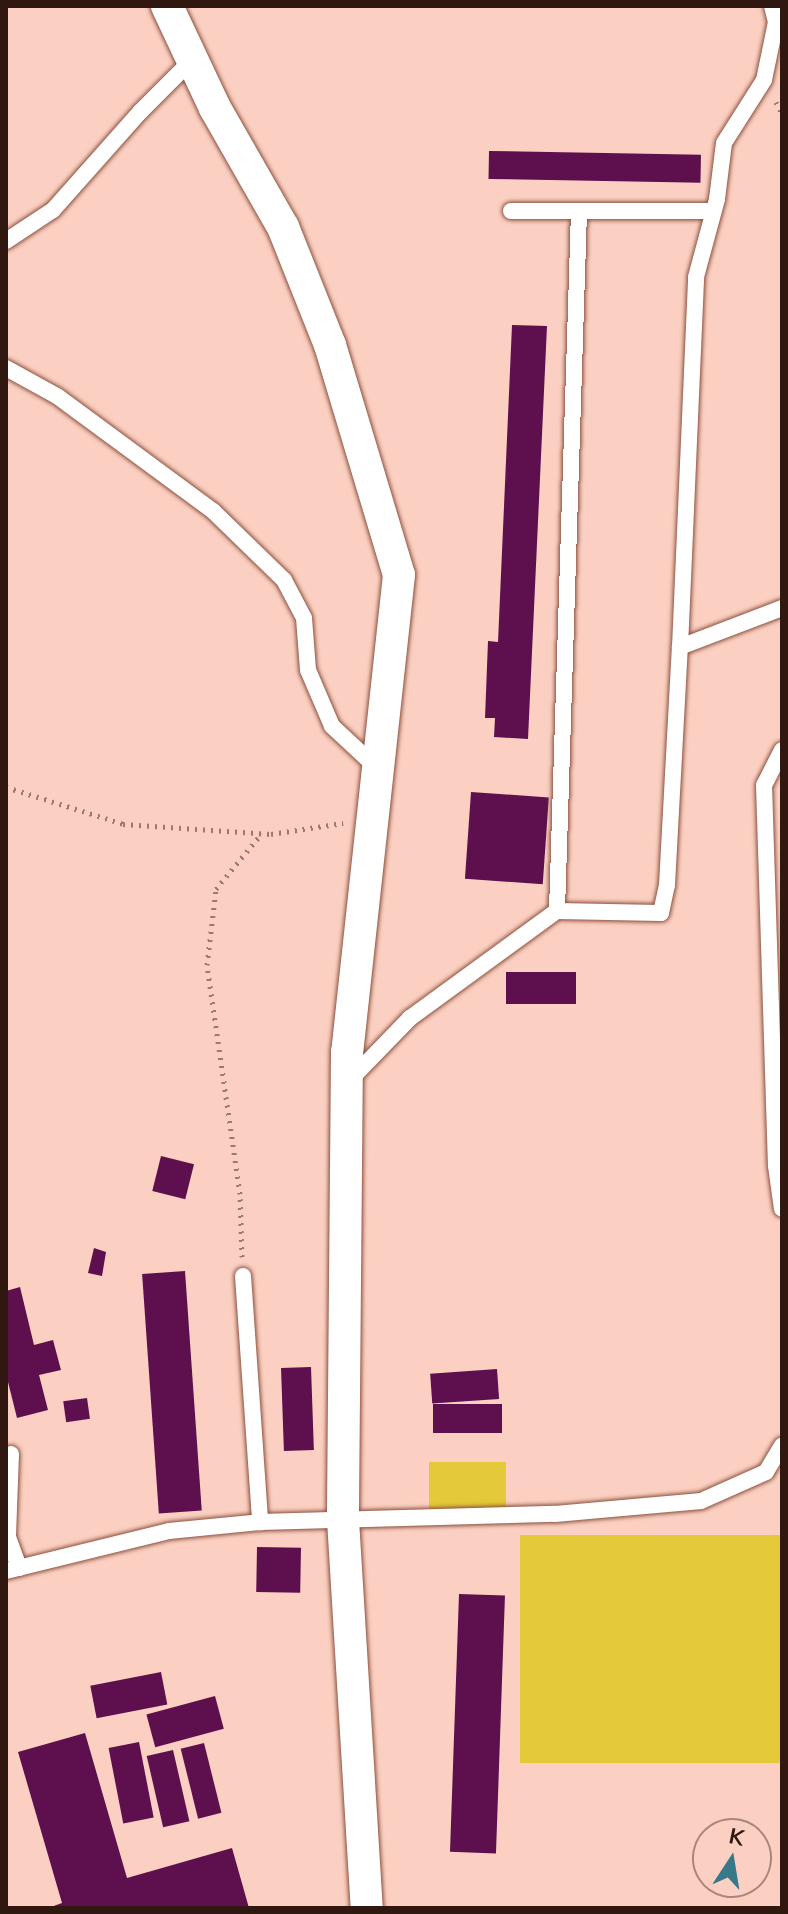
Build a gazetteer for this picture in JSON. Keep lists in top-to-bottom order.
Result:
{
  "north": "top"
}
